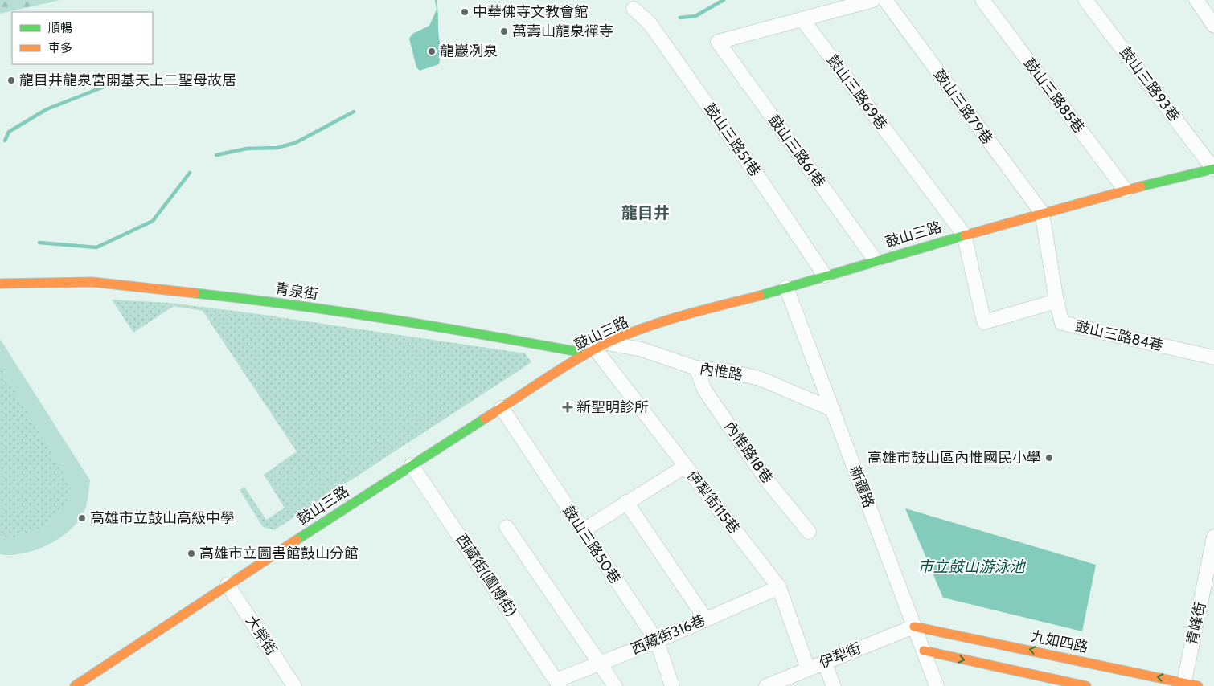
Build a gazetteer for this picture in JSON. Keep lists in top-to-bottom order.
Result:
{
  "streets": {
    "street": [
      "鼓山三路93巷",
      "鼓山三路69巷",
      "鼓山三路85巷",
      "鼓山三路79巷",
      "鼓山三路51巷",
      "鼓山三路61巷",
      "鼓山三路",
      "青泉街",
      "鼓山三路84巷",
      "內惟路",
      "內惟路18巷",
      "新疆路",
      "伊犁街115巷",
      "鼓山三路50巷",
      "西藏街(圖博街)",
      "青峰街",
      "西藏街316巷",
      "大榮街",
      "九如四路",
      "伊犁街"
    ]
  },
  "crossings": [
    ["鼓山三路93巷", "鼓山三路"],
    ["鼓山三路69巷", "鼓山三路61巷"],
    ["鼓山三路69巷", "鼓山三路"],
    ["鼓山三路85巷", "鼓山三路"],
    ["鼓山三路79巷", "鼓山三路"],
    ["鼓山三路79巷", "鼓山三路84巷"],
    ["鼓山三路51巷", "鼓山三路"],
    ["鼓山三路61巷", "鼓山三路"],
    ["鼓山三路", "青泉街"],
    ["鼓山三路", "鼓山三路84巷"],
    ["鼓山三路", "內惟路"],
    ["鼓山三路", "新疆路"],
    ["鼓山三路", "伊犁街115巷"],
    ["鼓山三路", "鼓山三路50巷"],
    ["鼓山三路", "西藏街(圖博街)"],
    ["鼓山三路", "大榮街"],
    ["青泉街", "內惟路"],
    ["青泉街", "伊犁街115巷"],
    ["內惟路", "內惟路18巷"],
    ["內惟路", "新疆路"],
    ["內惟路", "伊犁街115巷"],
    ["新疆路", "九如四路"],
    ["新疆路", "伊犁街"],
    ["伊犁街115巷", "西藏街316巷"],
    ["伊犁街115巷", "伊犁街"],
    ["鼓山三路50巷", "西藏街316巷"],
    ["西藏街(圖博街)", "西藏街316巷"],
    ["青峰街", "九如四路"],
    ["九如四路", "伊犁街"]
  ],
  "districts": ["龍目井"],
  "water": ["市立鼓山游泳池"],
  "places": {
    "other": [
      "中華佛寺文教會館",
      "萬壽山龍泉禪寺",
      "龍巖冽泉",
      "龍目井龍泉宮開基天上二聖母故居",
      "高雄市鼓山區內惟國民小學",
      "高雄市立鼓山高級中學",
      "高雄市立圖書館鼓山分館"
    ],
    "health": ["新聖明診所"]
  },
  "legend": ["順暢", "車多"]
}
